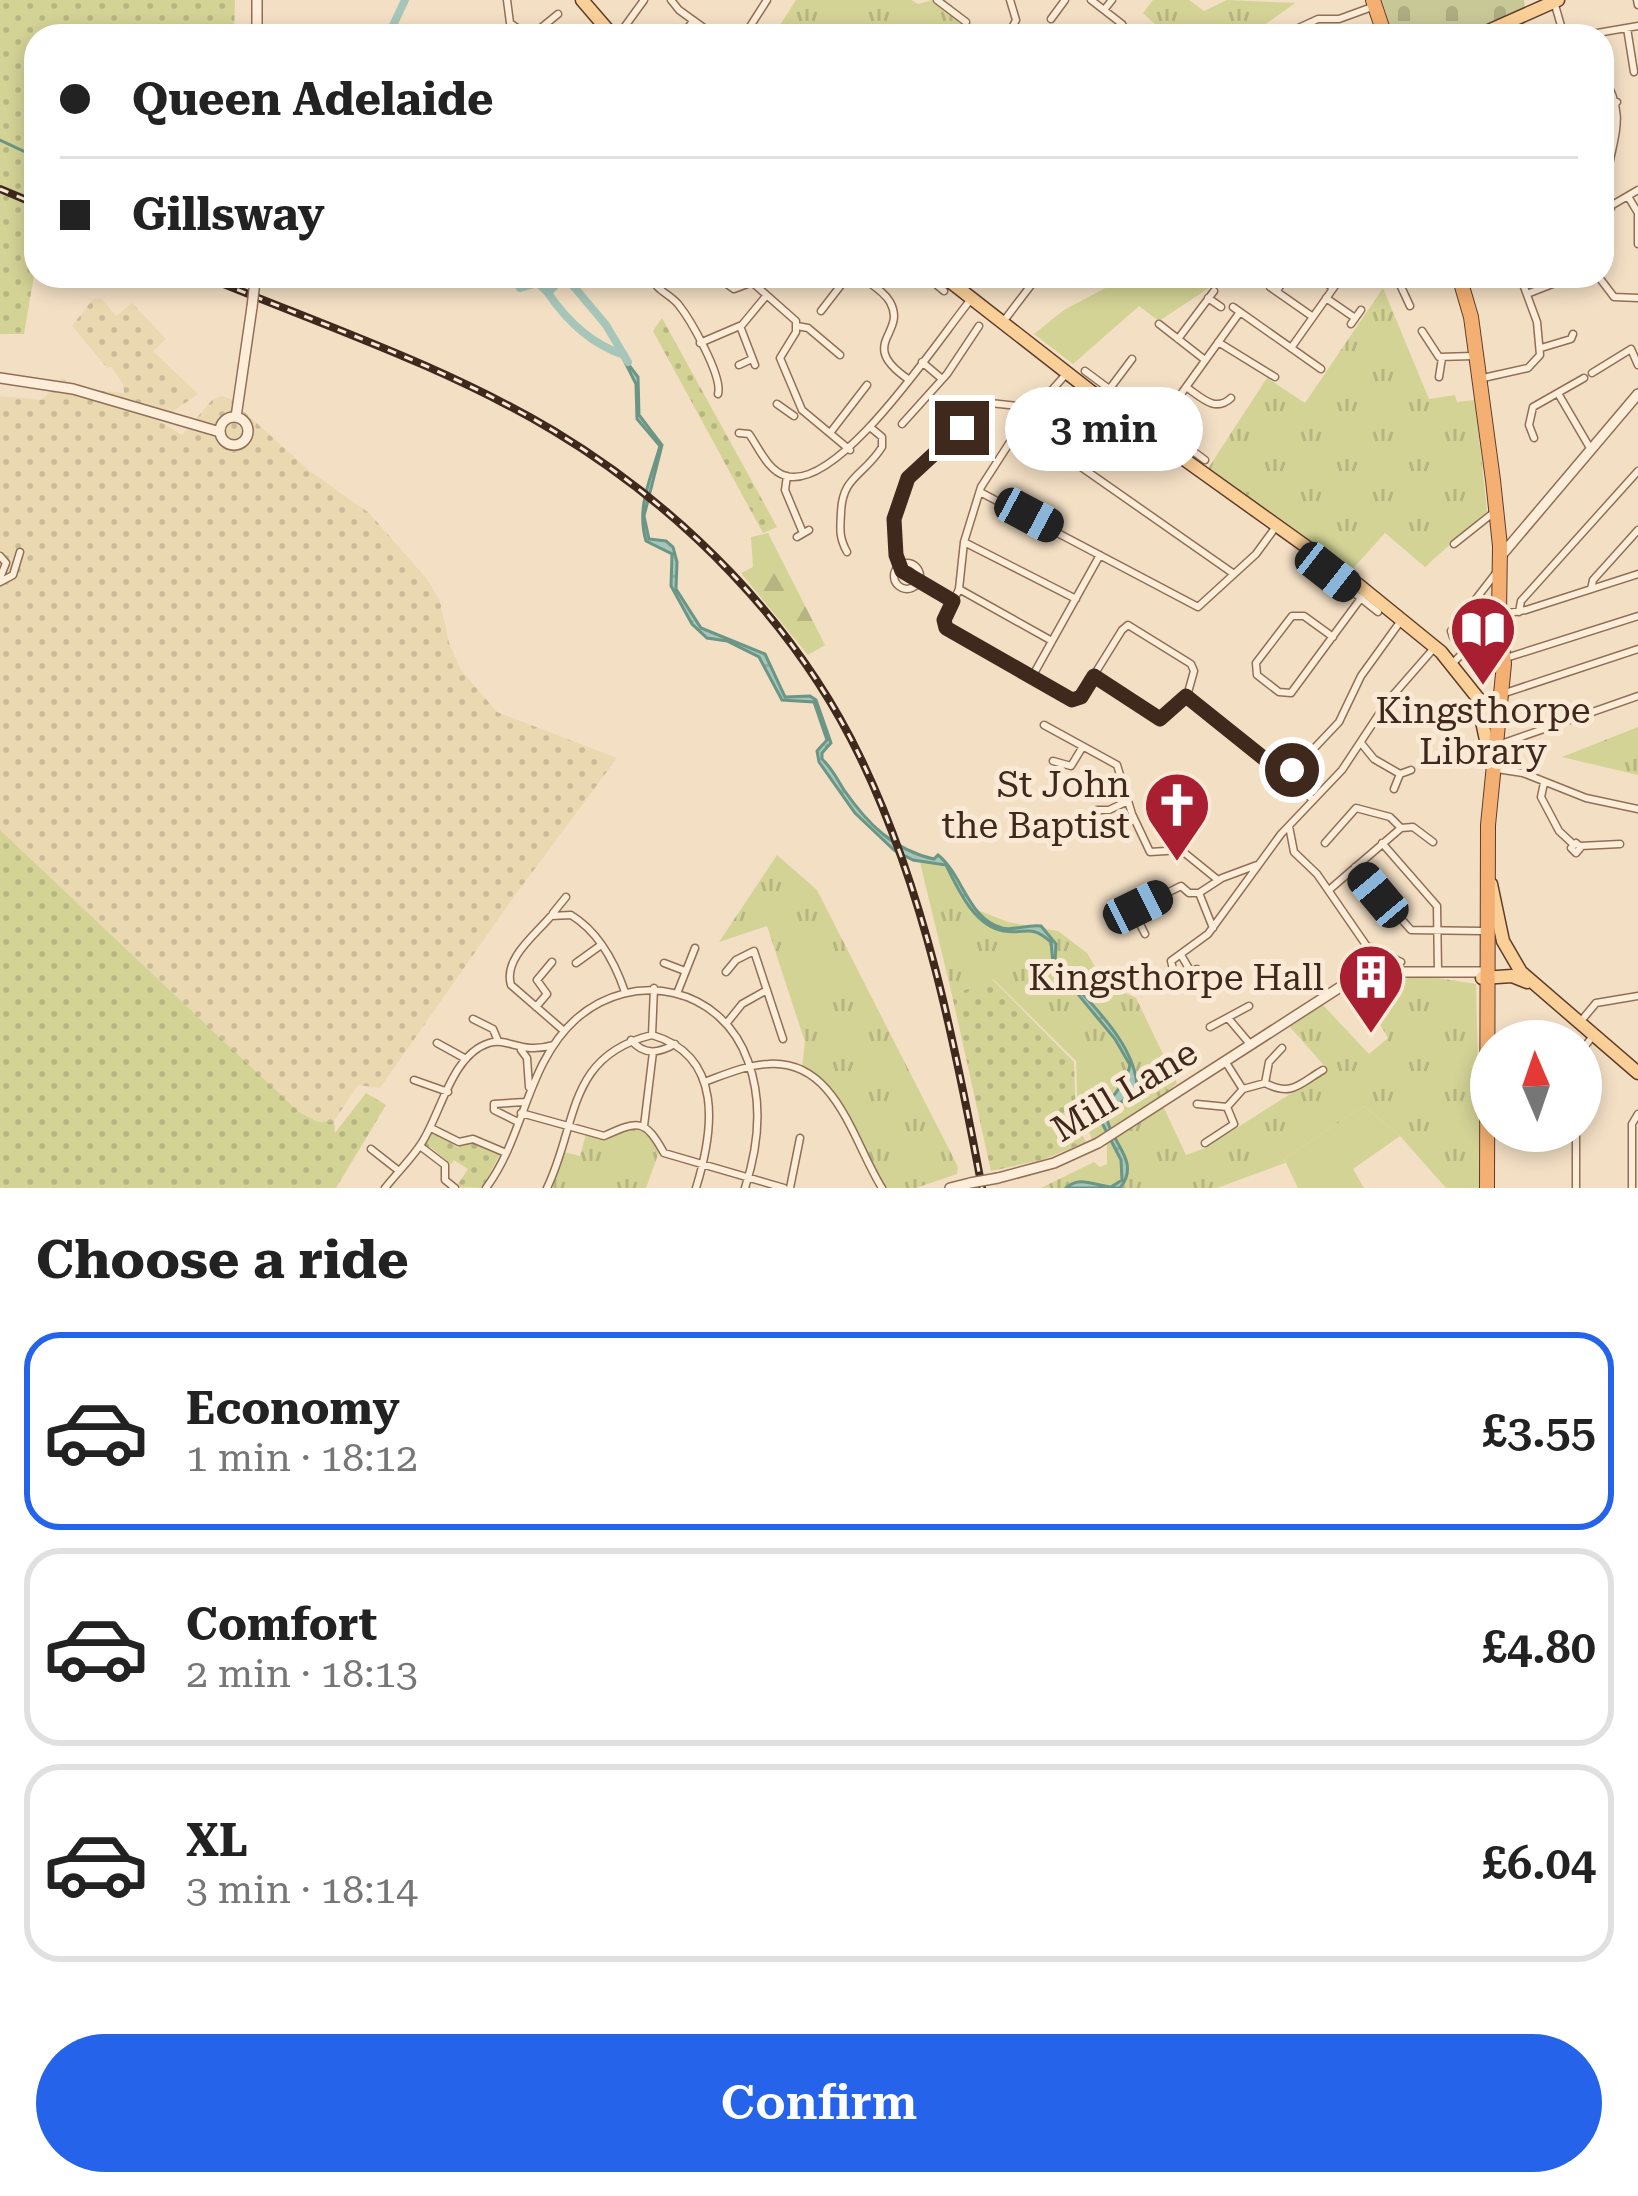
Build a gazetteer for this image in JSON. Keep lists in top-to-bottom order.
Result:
{
  "streets": {
    "street": ["Mill Lane"]
  },
  "places": {
    "library": ["Kingsthorpe Library"],
    "church": ["St John the Baptist"],
    "building": ["Kingsthorpe Hall"]
  },
  "north": "top",
  "page": {
    "banner": ["Queen Adelaide", "Gillsway"],
    "bubble": "3 min",
    "heading": "Choose a ride",
    "list": [
      {
        "name": "Economy",
        "note": "1 min · 18:12",
        "value": "£3.55"
      },
      {
        "name": "Comfort",
        "note": "2 min · 18:13",
        "value": "£4.80"
      },
      {
        "name": "XL",
        "note": "3 min · 18:14",
        "value": "£6.04"
      }
    ],
    "buttons": "Confirm"
  }
}
